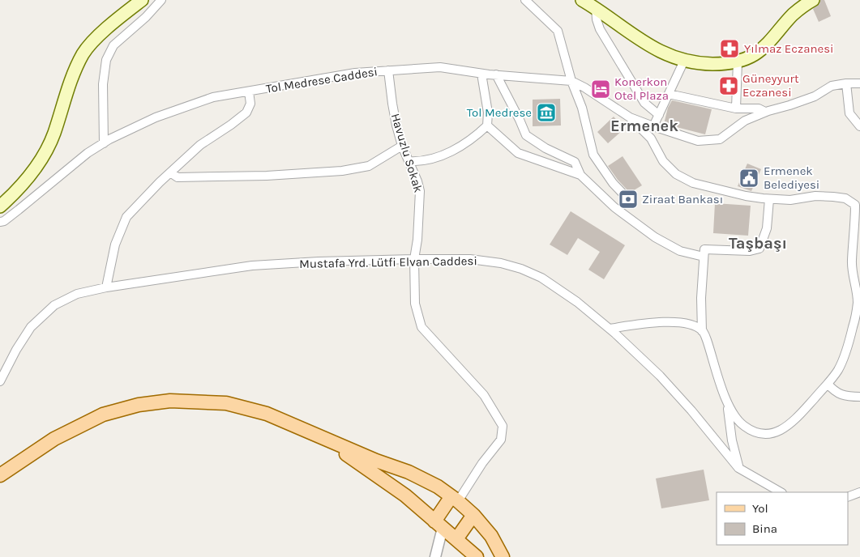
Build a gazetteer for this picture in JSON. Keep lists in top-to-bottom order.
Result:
{
  "streets": {
    "street": ["Tol Medrese Caddesi", "Havuzlu Sokak", "Mustafa Yrd. Lütfi Elvan Caddesi"]
  },
  "crossings": [
    ["Tol Medrese Caddesi", "Havuzlu Sokak"],
    ["Havuzlu Sokak", "Mustafa Yrd. Lütfi Elvan Caddesi"]
  ],
  "districts": ["Ermenek", "Taşbaşı"],
  "places": {
    "pharmacy": ["Yılmaz Eczanesi", "Güneyyurt Eczanesi"],
    "hotel": ["Konerkon Otel Plaza"],
    "museum": ["Tol Medrese"],
    "public building": ["Ermenek Belediyesi"],
    "bank": ["Ziraat Bankası"]
  },
  "legend": ["Yol", "Bina"]
}
